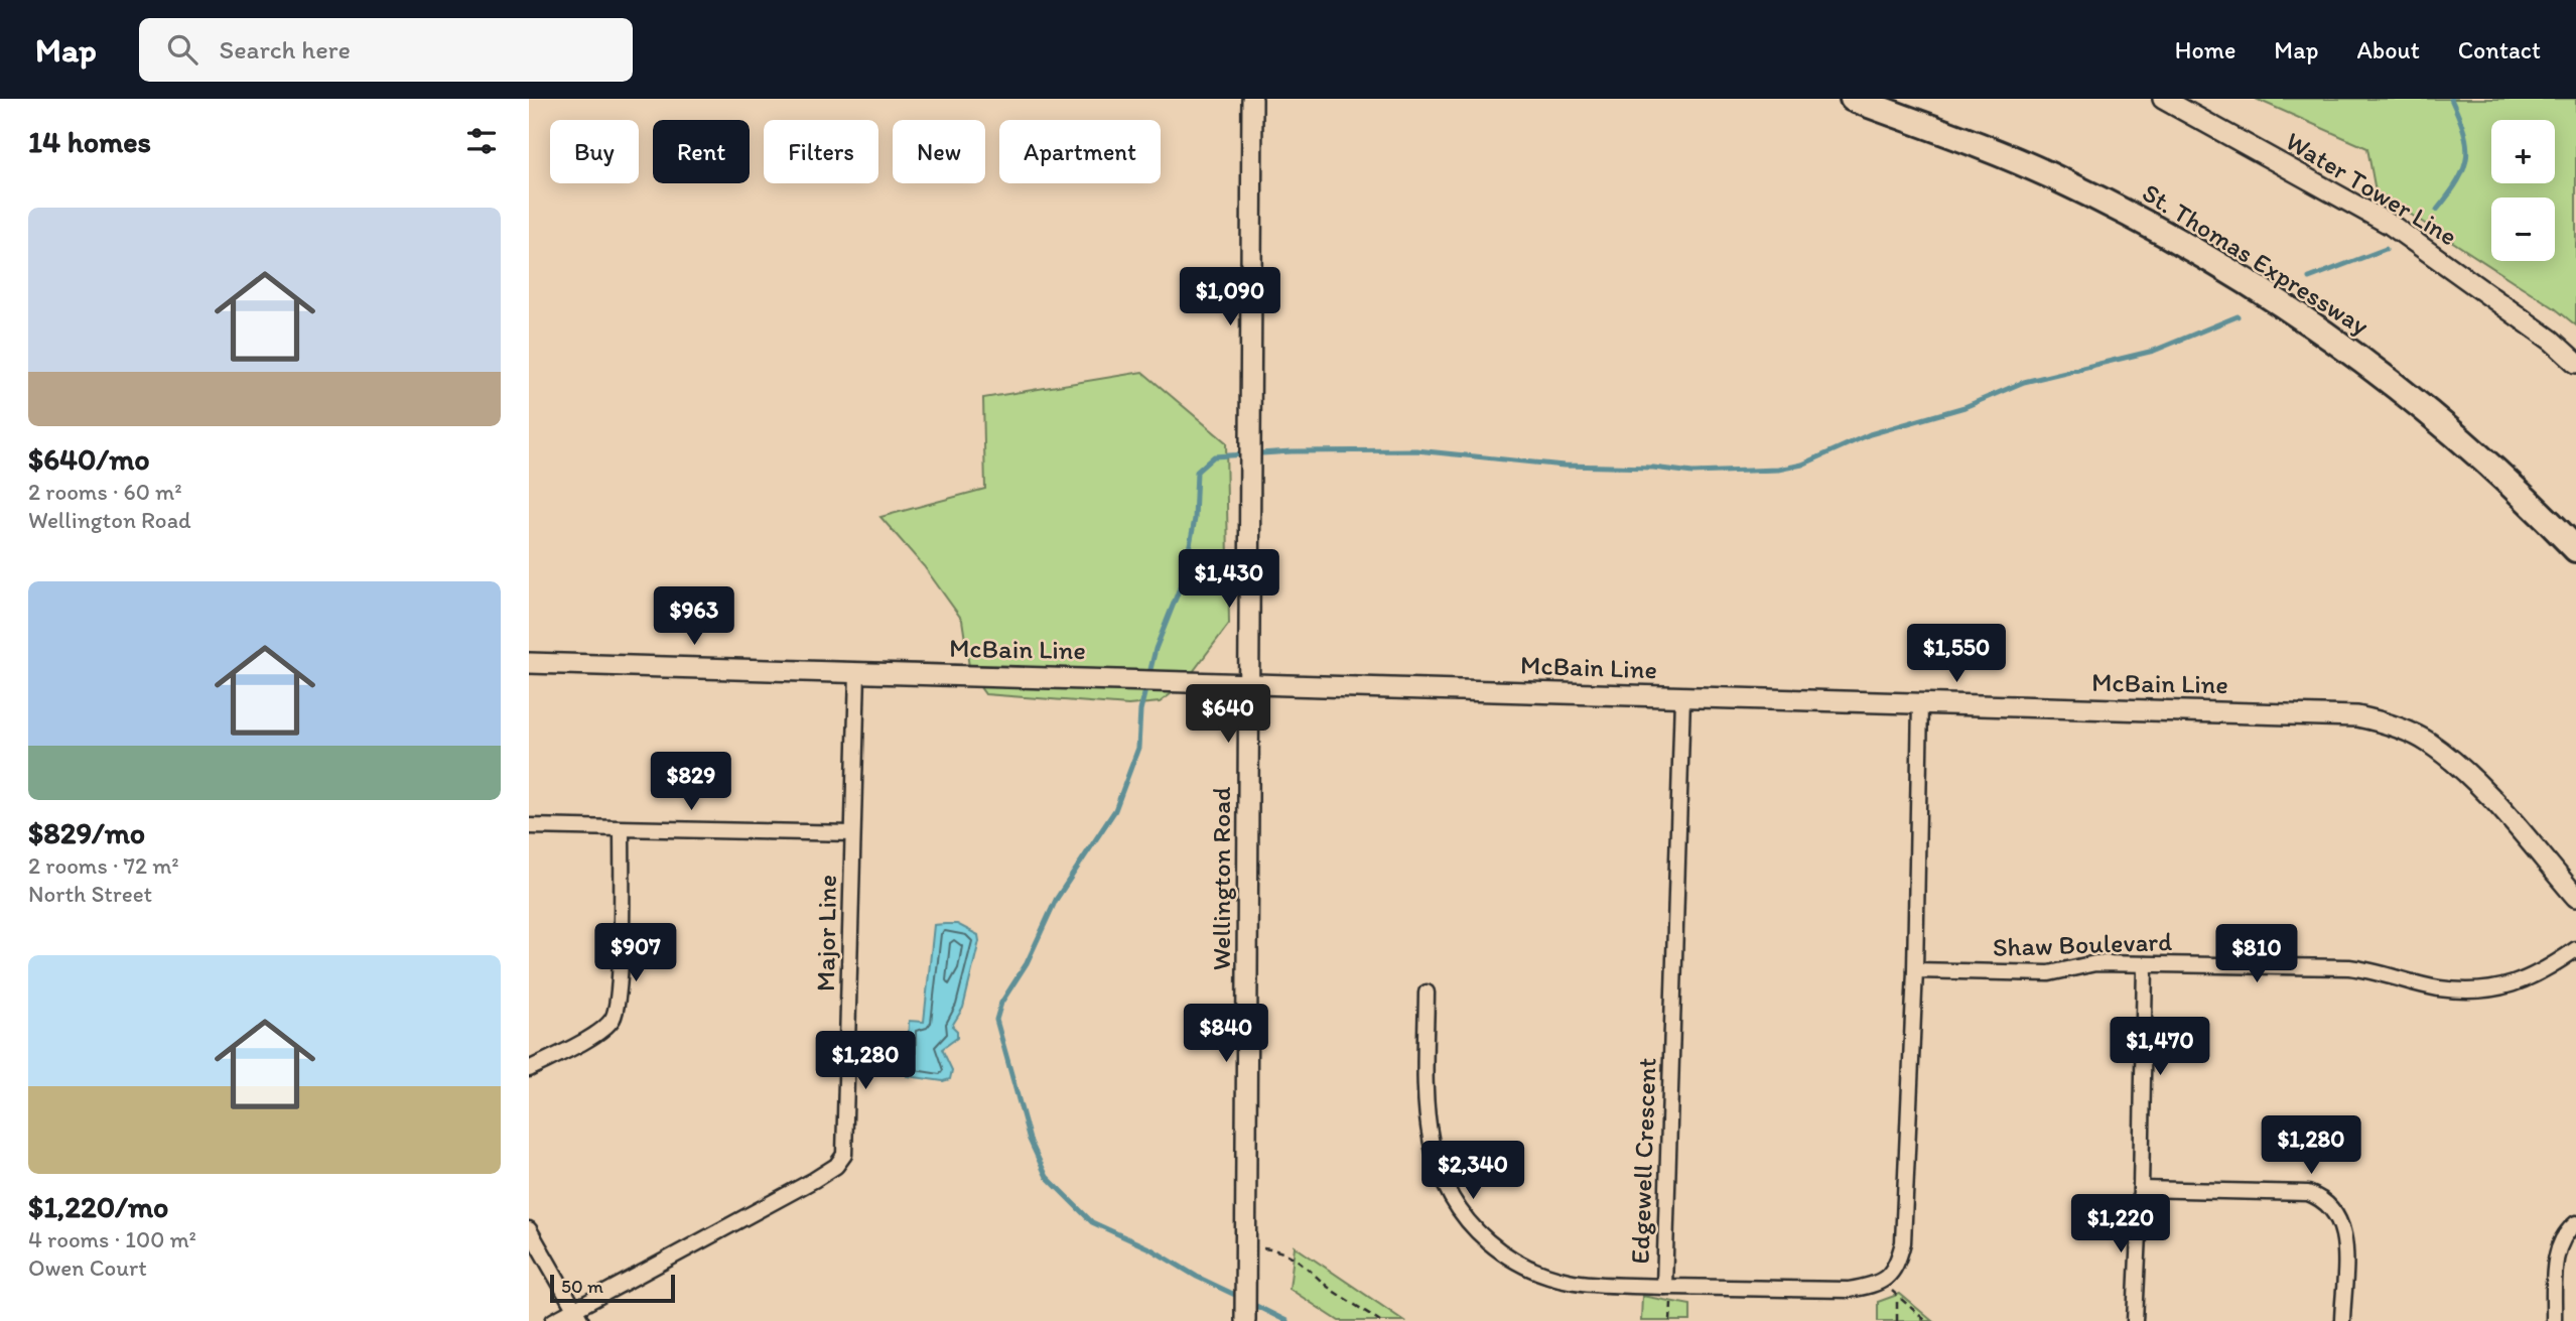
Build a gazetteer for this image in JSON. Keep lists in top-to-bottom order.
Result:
{
  "streets": {
    "highway": ["St. Thomas Expressway"],
    "street": [
      "Water Tower Line",
      "McBain Line",
      "Wellington Road",
      "Major Line",
      "Shaw Boulevard",
      "Edgewell Crescent"
    ]
  },
  "crossings": [
    ["McBain Line", "Wellington Road"],
    ["McBain Line", "Major Line"],
    ["McBain Line", "Edgewell Crescent"]
  ],
  "scale_bar": "50 m",
  "page": {
    "header": "Map",
    "search": "Search here",
    "nav": [
      "Home",
      "Map",
      "About",
      "Contact"
    ],
    "heading": "14 homes",
    "map_buttons": ["+", "−"],
    "chip": [
      "Buy",
      "Rent",
      "Filters",
      "New",
      "Apartment"
    ],
    "list": [
      {
        "name": "$640/mo",
        "note": "2 rooms · 60 m² · Wellington Road"
      },
      {
        "name": "$829/mo",
        "note": "2 rooms · 72 m² · North Street"
      },
      {
        "name": "$1,220/mo",
        "note": "4 rooms · 100 m² · Owen Court"
      }
    ],
    "price": [
      "$1,090",
      "$1,430",
      "$963",
      "$1,550",
      "$640",
      "$829",
      "$907",
      "$810",
      "$840",
      "$1,470",
      "$1,280",
      "$1,280",
      "$2,340",
      "$1,220"
    ],
    "scale": "50 m"
  }
}
